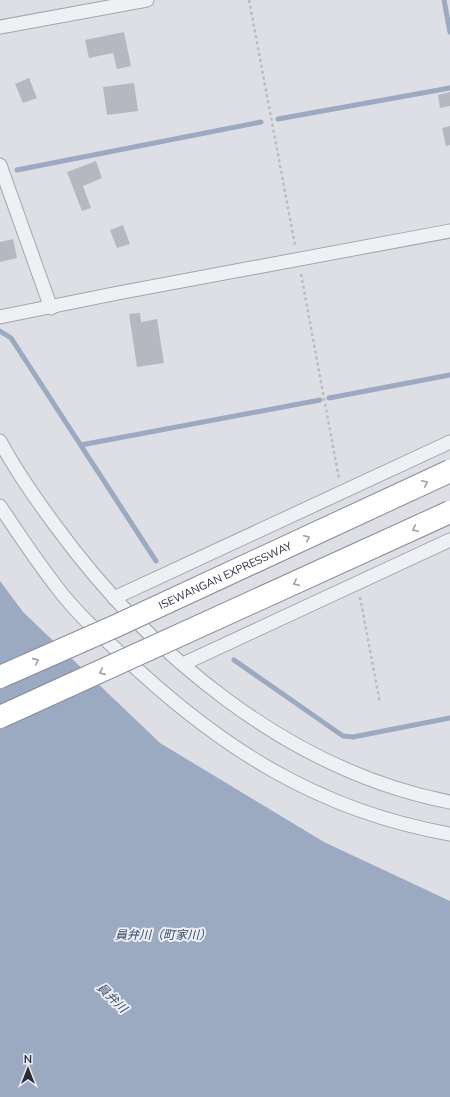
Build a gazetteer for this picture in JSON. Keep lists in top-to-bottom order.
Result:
{
  "streets": {
    "highway": ["ISEWANGAN EXPRESSWAY"]
  },
  "water": ["員弁川（町家川）", "員弁川"],
  "north": "top"
}
